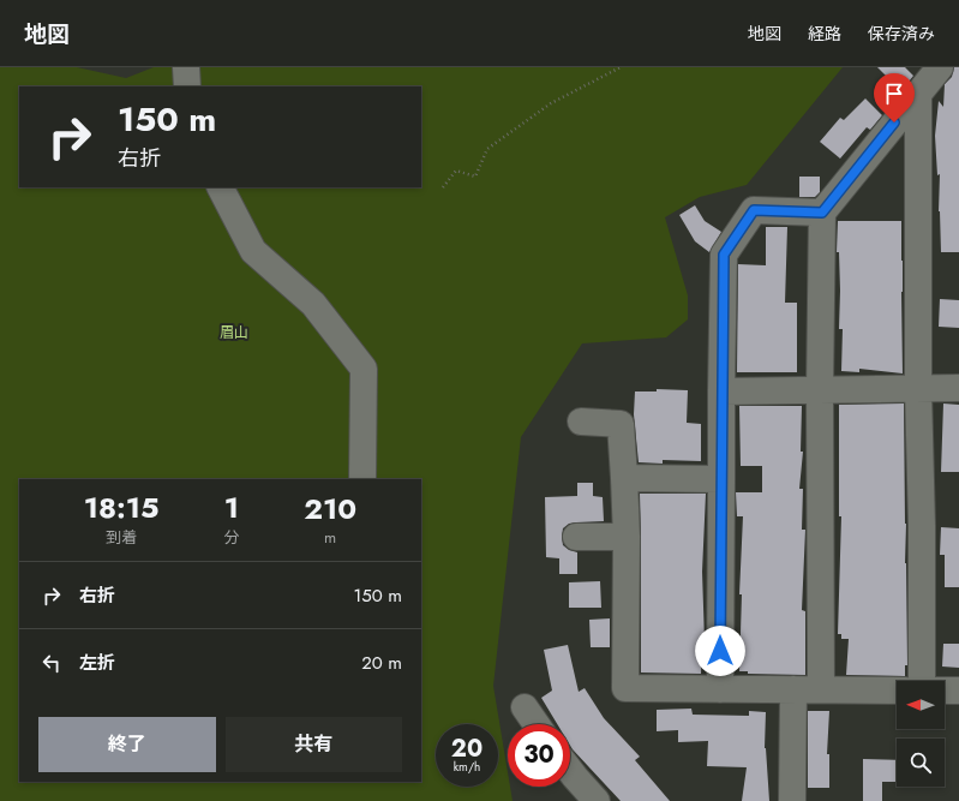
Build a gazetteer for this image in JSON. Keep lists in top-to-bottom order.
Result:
{
  "parks": ["眉山"],
  "north": "left",
  "page": {
    "header": "地図",
    "nav": ["地図", "経路", "保存済み"],
    "turn": ["150 m", "右折"],
    "eta": [
      "18:15",
      "到着",
      "1",
      "分",
      "210",
      "m"
    ],
    "list": [
      {
        "name": "右折",
        "value": "150 m"
      },
      {
        "name": "左折",
        "value": "20 m"
      }
    ],
    "buttons": ["終了", "共有"],
    "speed": "20 km/h",
    "limit": "30"
  }
}
